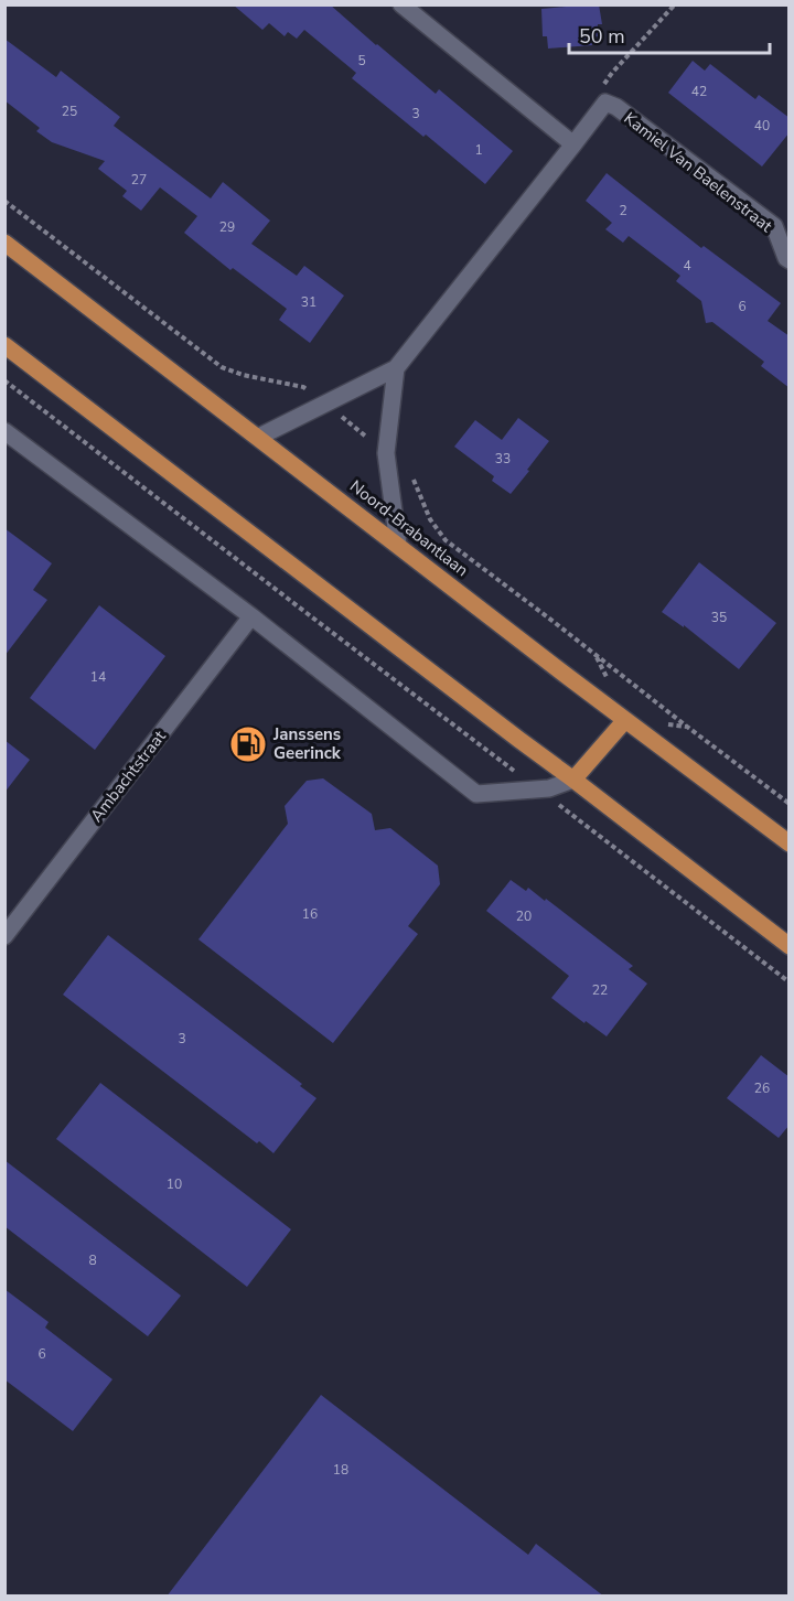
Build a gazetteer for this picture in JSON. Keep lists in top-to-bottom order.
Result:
{
  "streets": {
    "main road": ["Noord-Brabantlaan"],
    "street": ["Kamiel Van Baelenstraat", "Ambachtstraat"]
  },
  "places": {
    "fuel station": ["Janssens Geerinck"]
  },
  "house_numbers": [
    "5",
    "42",
    "25",
    "3",
    "40",
    "1",
    "27",
    "2",
    "29",
    "4",
    "31",
    "6",
    "33",
    "35",
    "14",
    "16",
    "20",
    "22",
    "3",
    "26",
    "10",
    "8",
    "6",
    "18"
  ],
  "scale_bar": "50 m"
}
